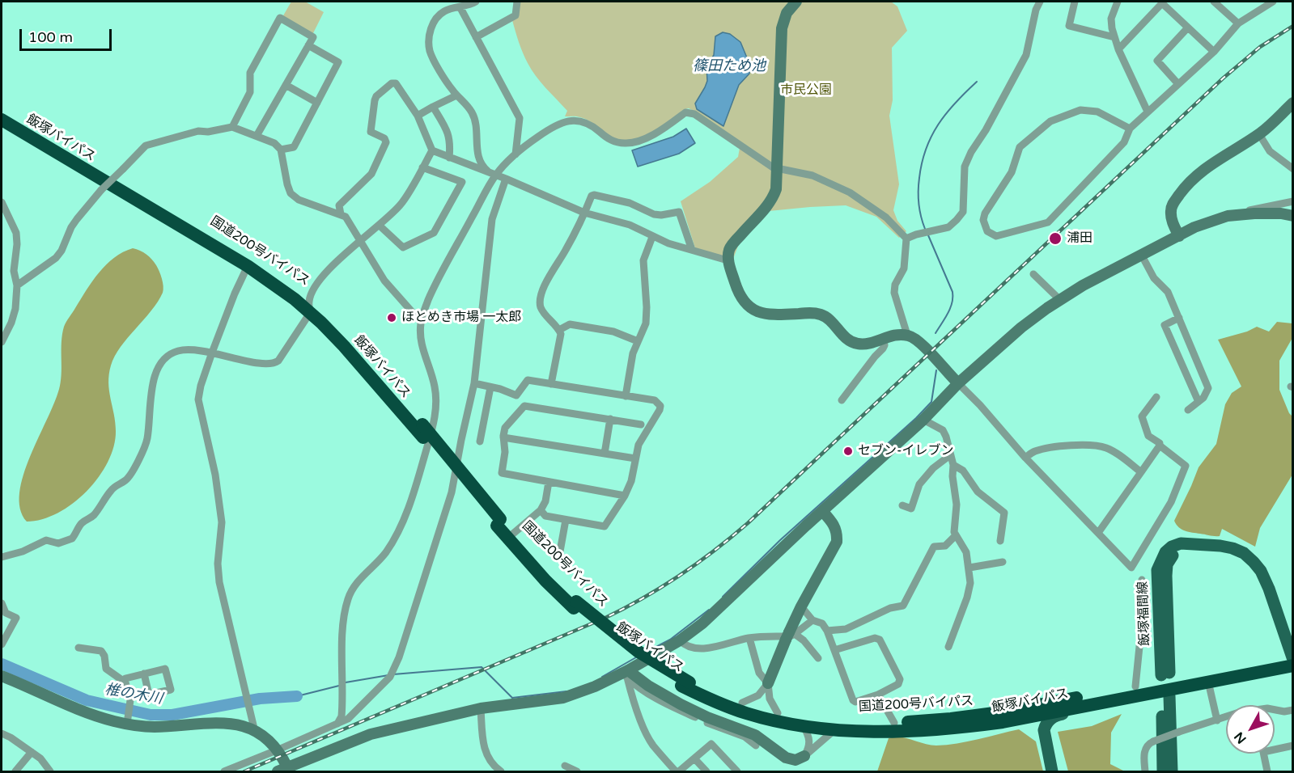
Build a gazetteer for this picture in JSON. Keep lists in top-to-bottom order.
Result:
{
  "streets": {
    "highway": ["飯塚バイパス", "国道200号バイパス"],
    "main road": ["飯塚福間線"]
  },
  "crossings": [
    ["飯塚バイパス", "国道200号バイパス"],
    ["国道200号バイパス", "飯塚福間線"]
  ],
  "water": ["篠田ため池", "椎の木川"],
  "parks": ["市民公園"],
  "places": ["浦田", "ほとめき市場 一太郎", "セブン-イレブン"],
  "scale_bar": "100 m",
  "north": "bottom left"
}
